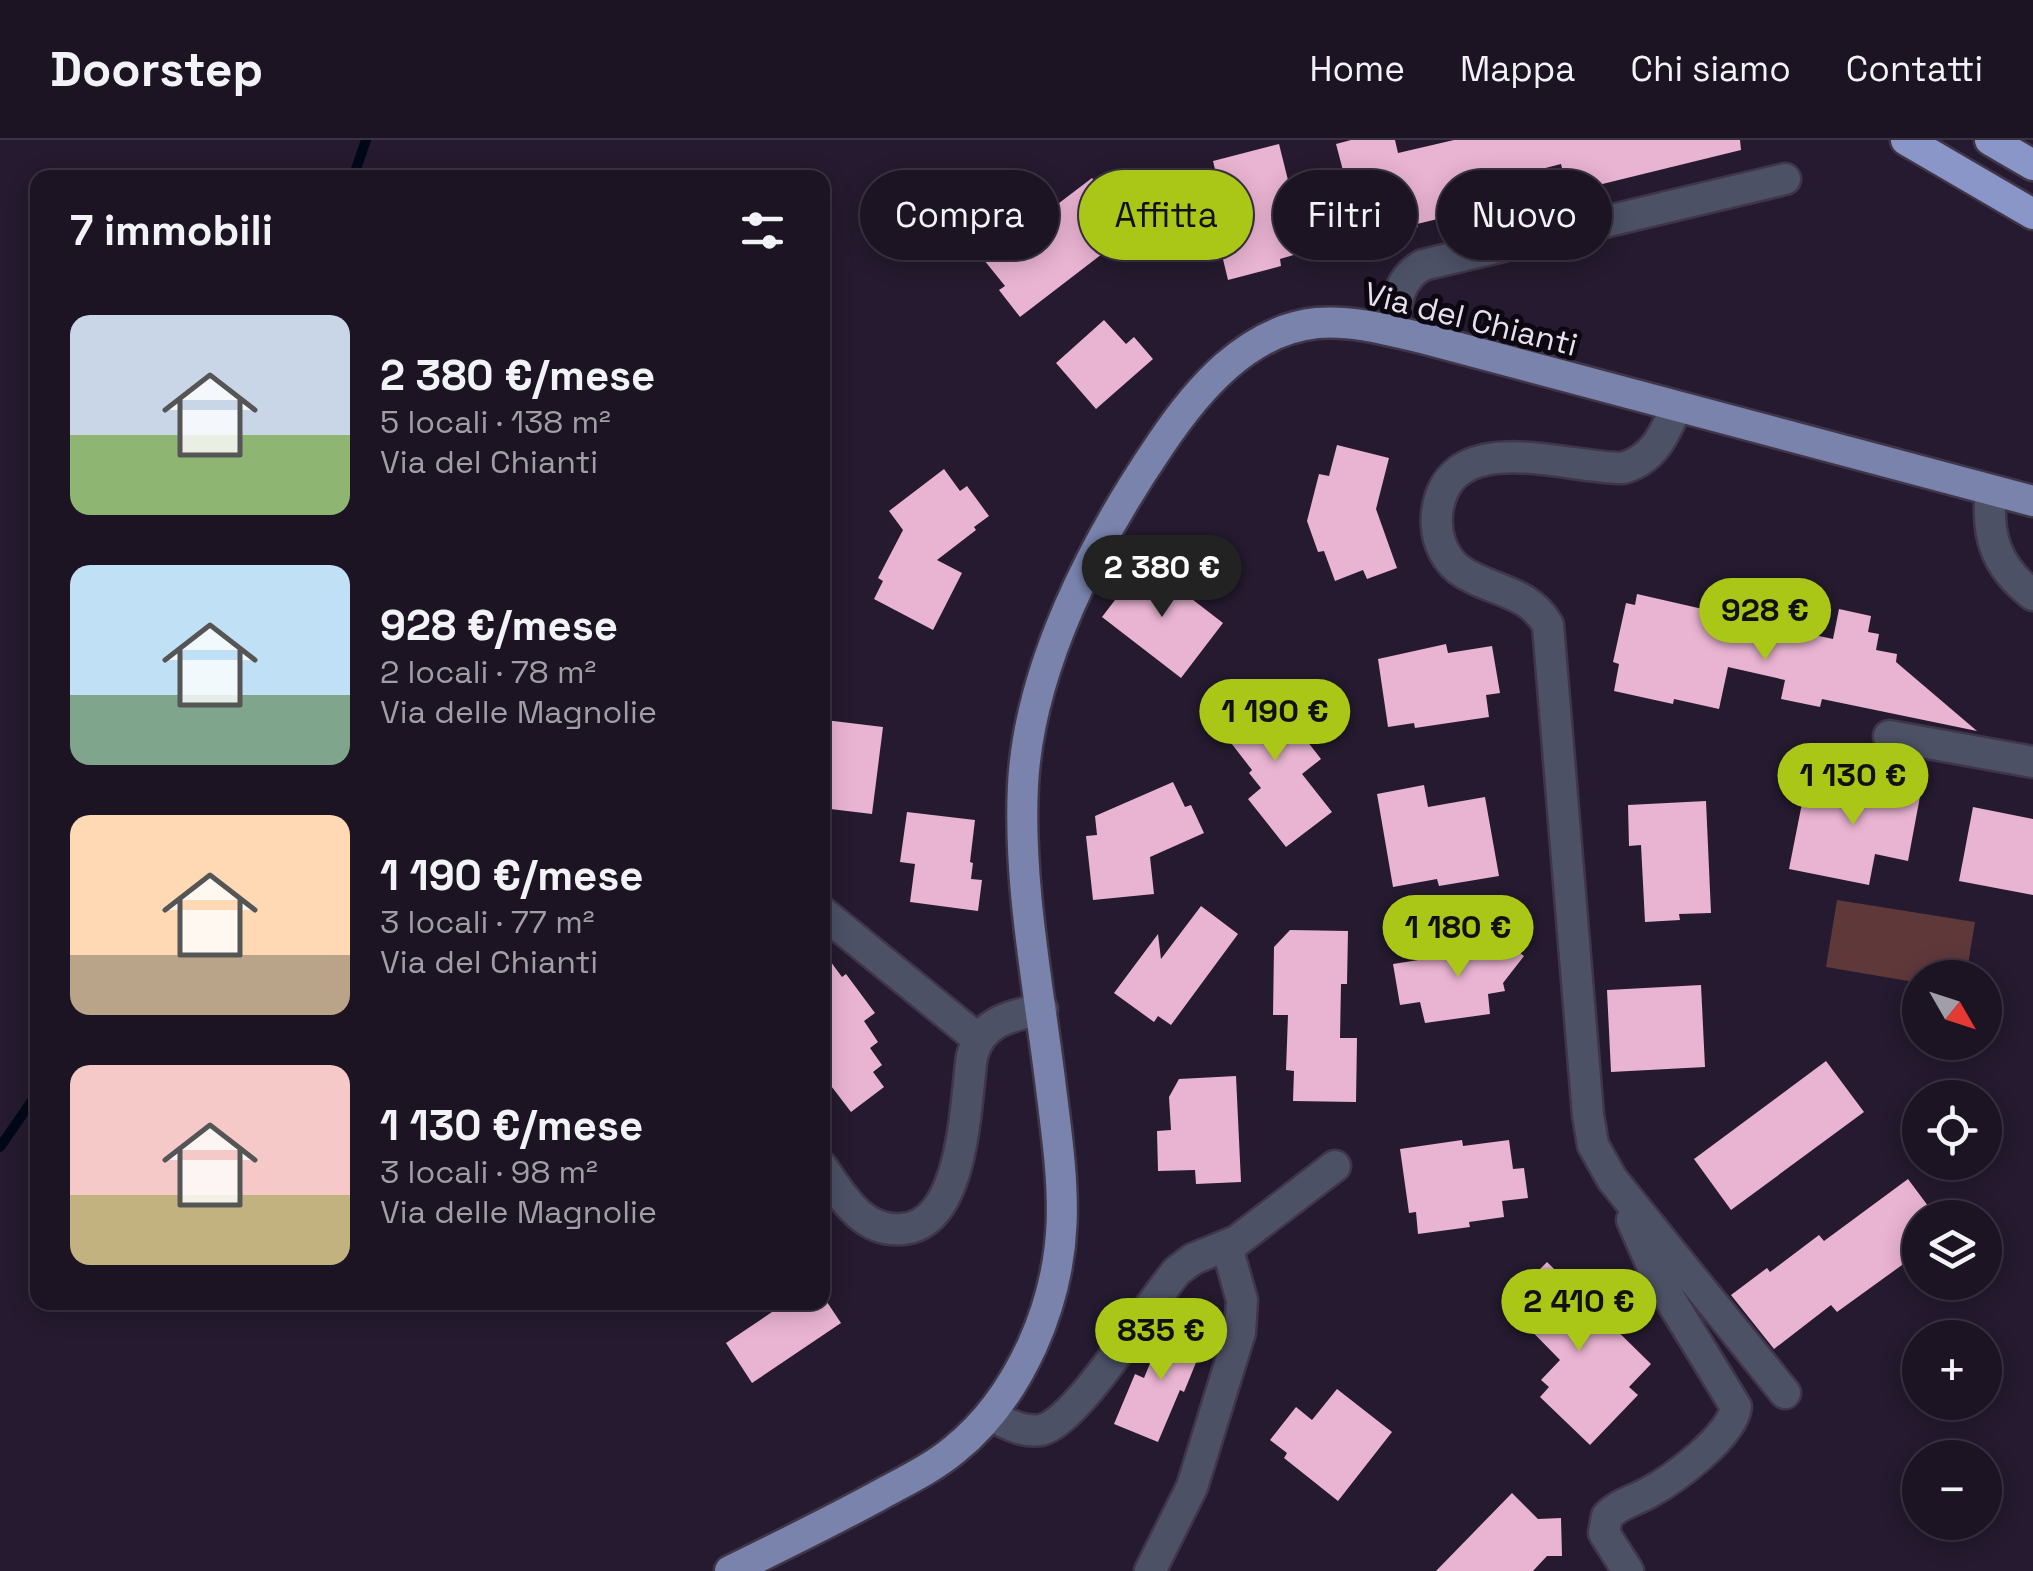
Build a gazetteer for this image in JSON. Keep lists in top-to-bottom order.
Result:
{
  "streets": {
    "main road": ["Via del Chianti"]
  },
  "north": "bottom right",
  "page": {
    "header": "Doorstep",
    "nav": [
      "Home",
      "Mappa",
      "Chi siamo",
      "Contatti"
    ],
    "chip": [
      "Compra",
      "Affitta",
      "Filtri",
      "Nuovo"
    ],
    "heading": "7 immobili",
    "list": [
      {
        "name": "2 380 €/mese",
        "note": "5 locali · 138 m² · Via del Chianti"
      },
      {
        "name": "928 €/mese",
        "note": "2 locali · 78 m² · Via delle Magnolie"
      },
      {
        "name": "1 190 €/mese",
        "note": "3 locali · 77 m² · Via del Chianti"
      },
      {
        "name": "1 130 €/mese",
        "note": "3 locali · 98 m² · Via delle Magnolie"
      }
    ],
    "price": [
      "2 380 €",
      "928 €",
      "1 190 €",
      "1 130 €",
      "1 180 €",
      "2 410 €",
      "835 €"
    ],
    "map_buttons": ["+", "−"]
  }
}
